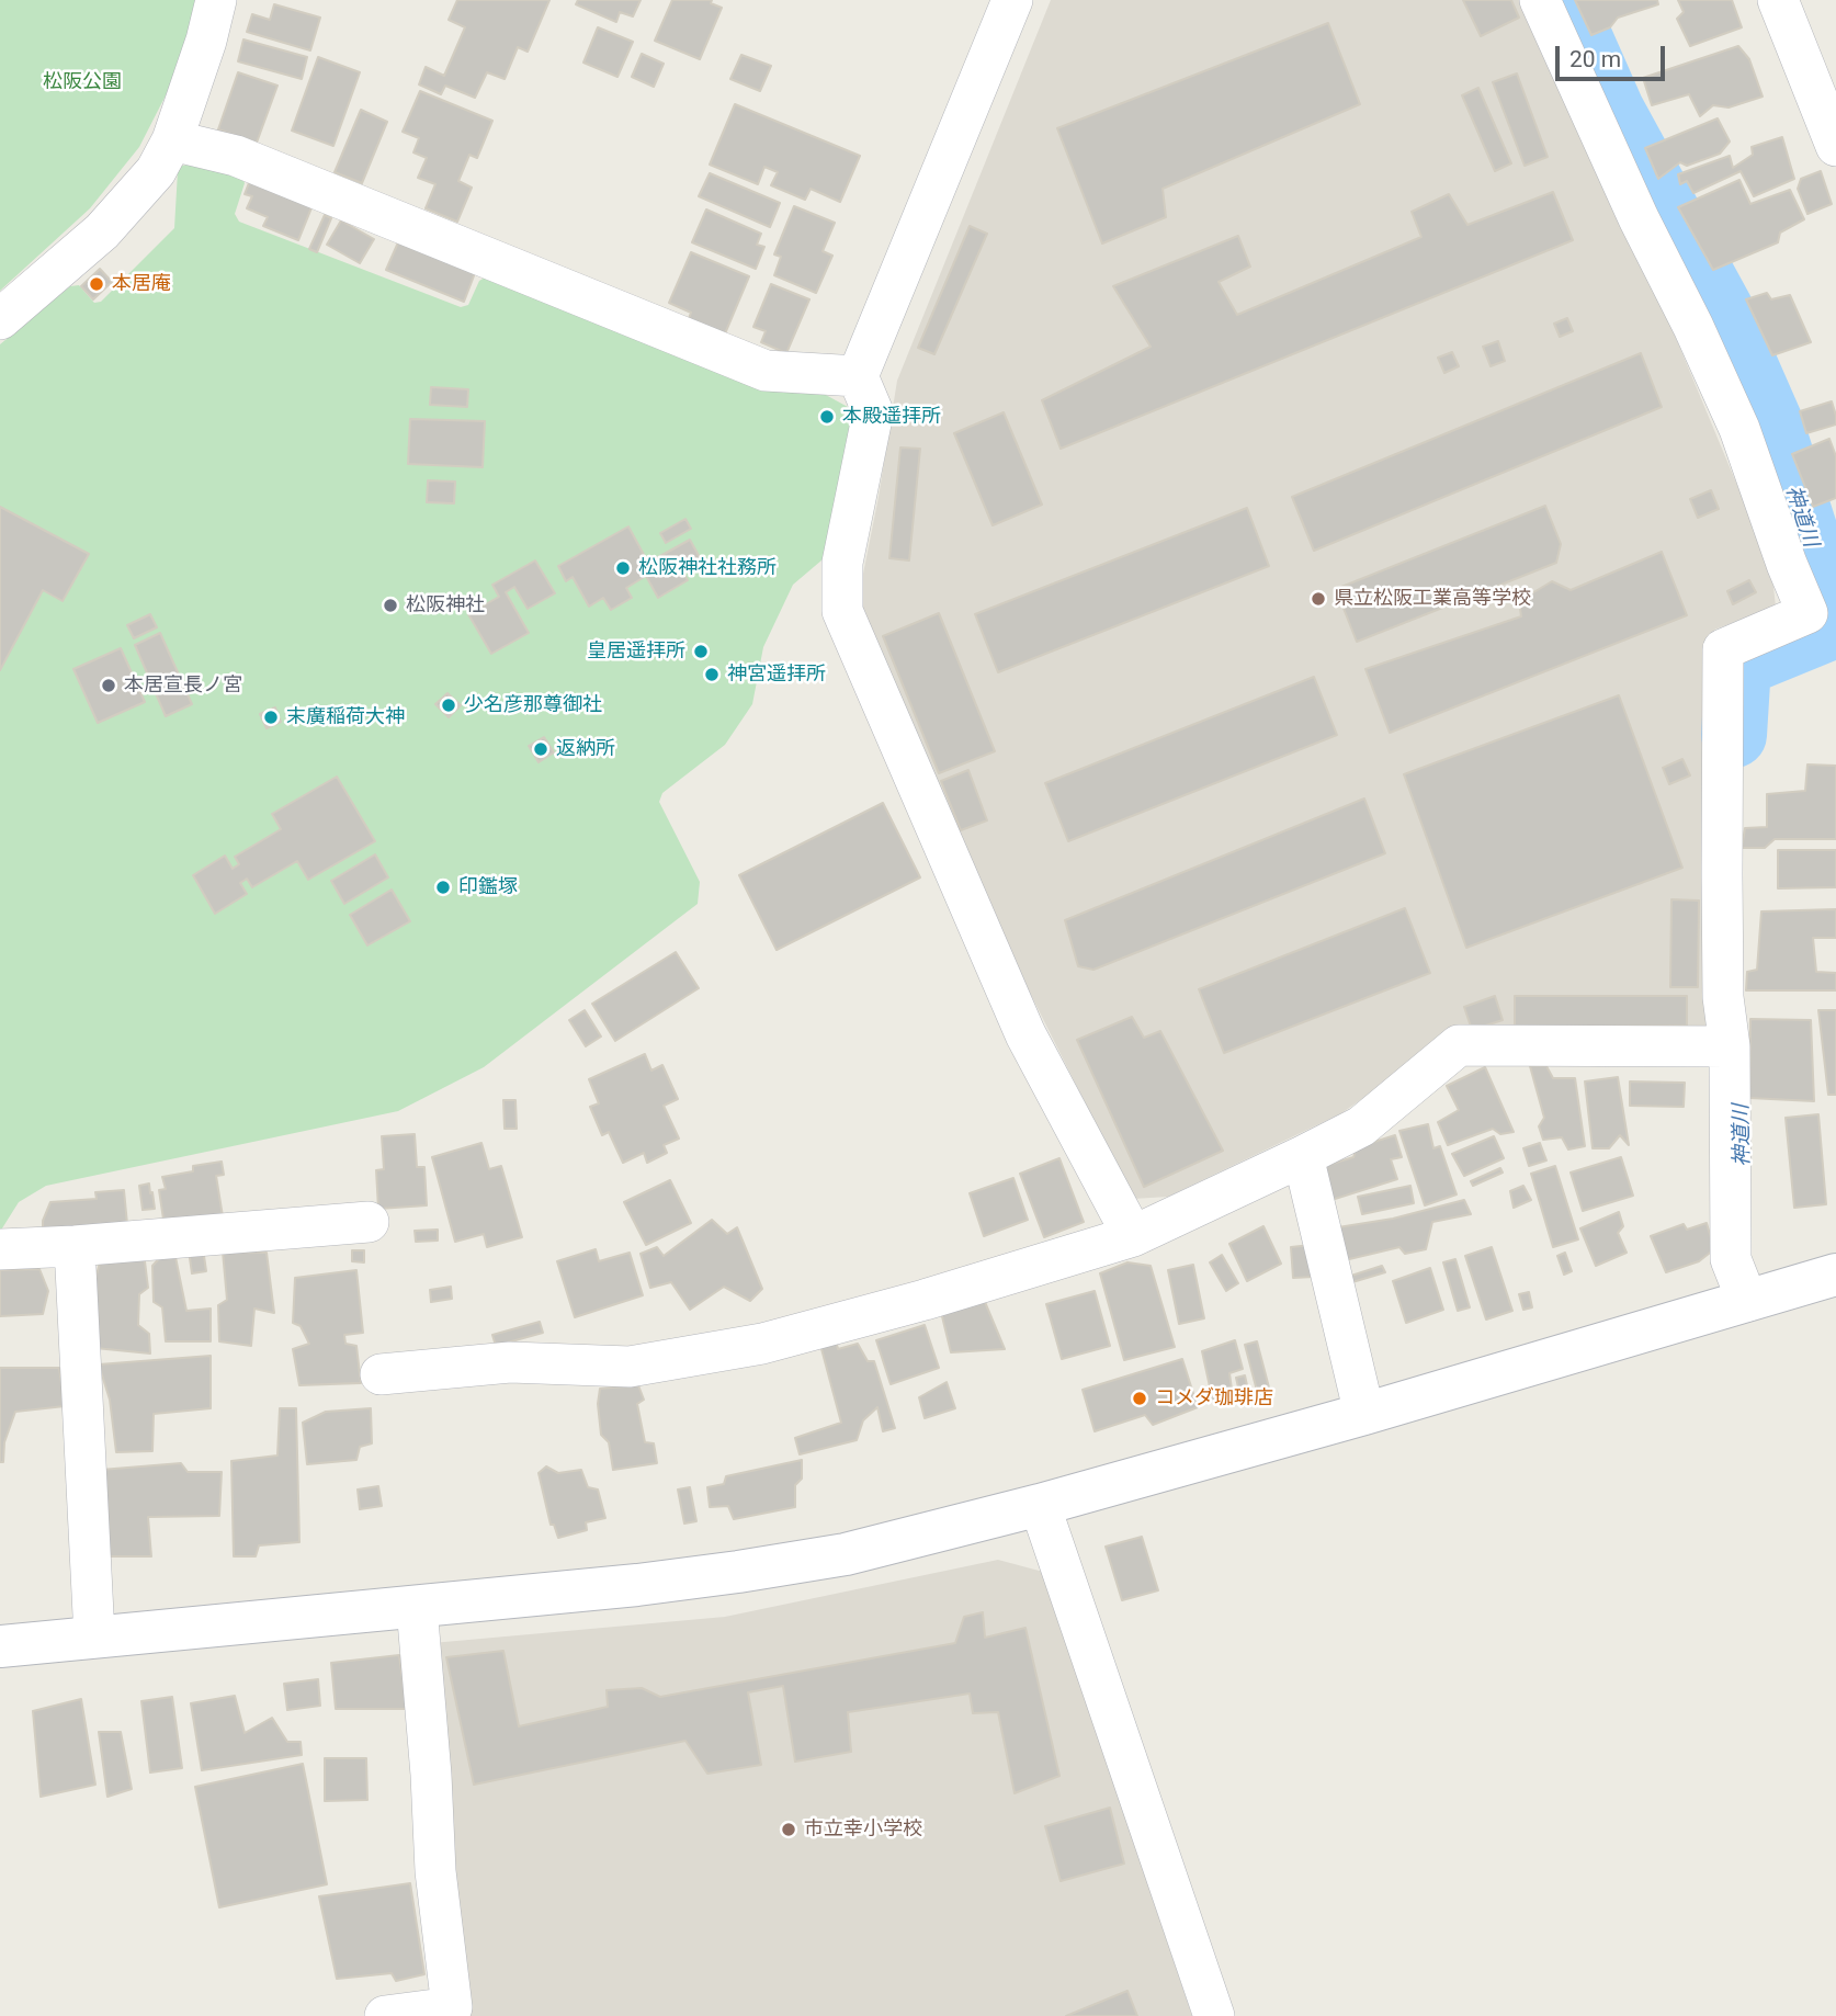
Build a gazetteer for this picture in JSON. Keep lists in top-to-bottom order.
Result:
{
  "water": ["神道川"],
  "parks": ["松阪公園"],
  "places": [
    "本居庵",
    "本殿遥拝所",
    "松阪神社社務所",
    "県立松阪工業高等学校",
    "松阪神社",
    "皇居遥拝所",
    "神宮遥拝所",
    "本居宣長ノ宮",
    "少名彦那尊御社",
    "末廣稲荷大神",
    "返納所",
    "印鑑塚",
    "コメダ珈琲店",
    "市立幸小学校"
  ],
  "scale_bar": "20 m"
}
